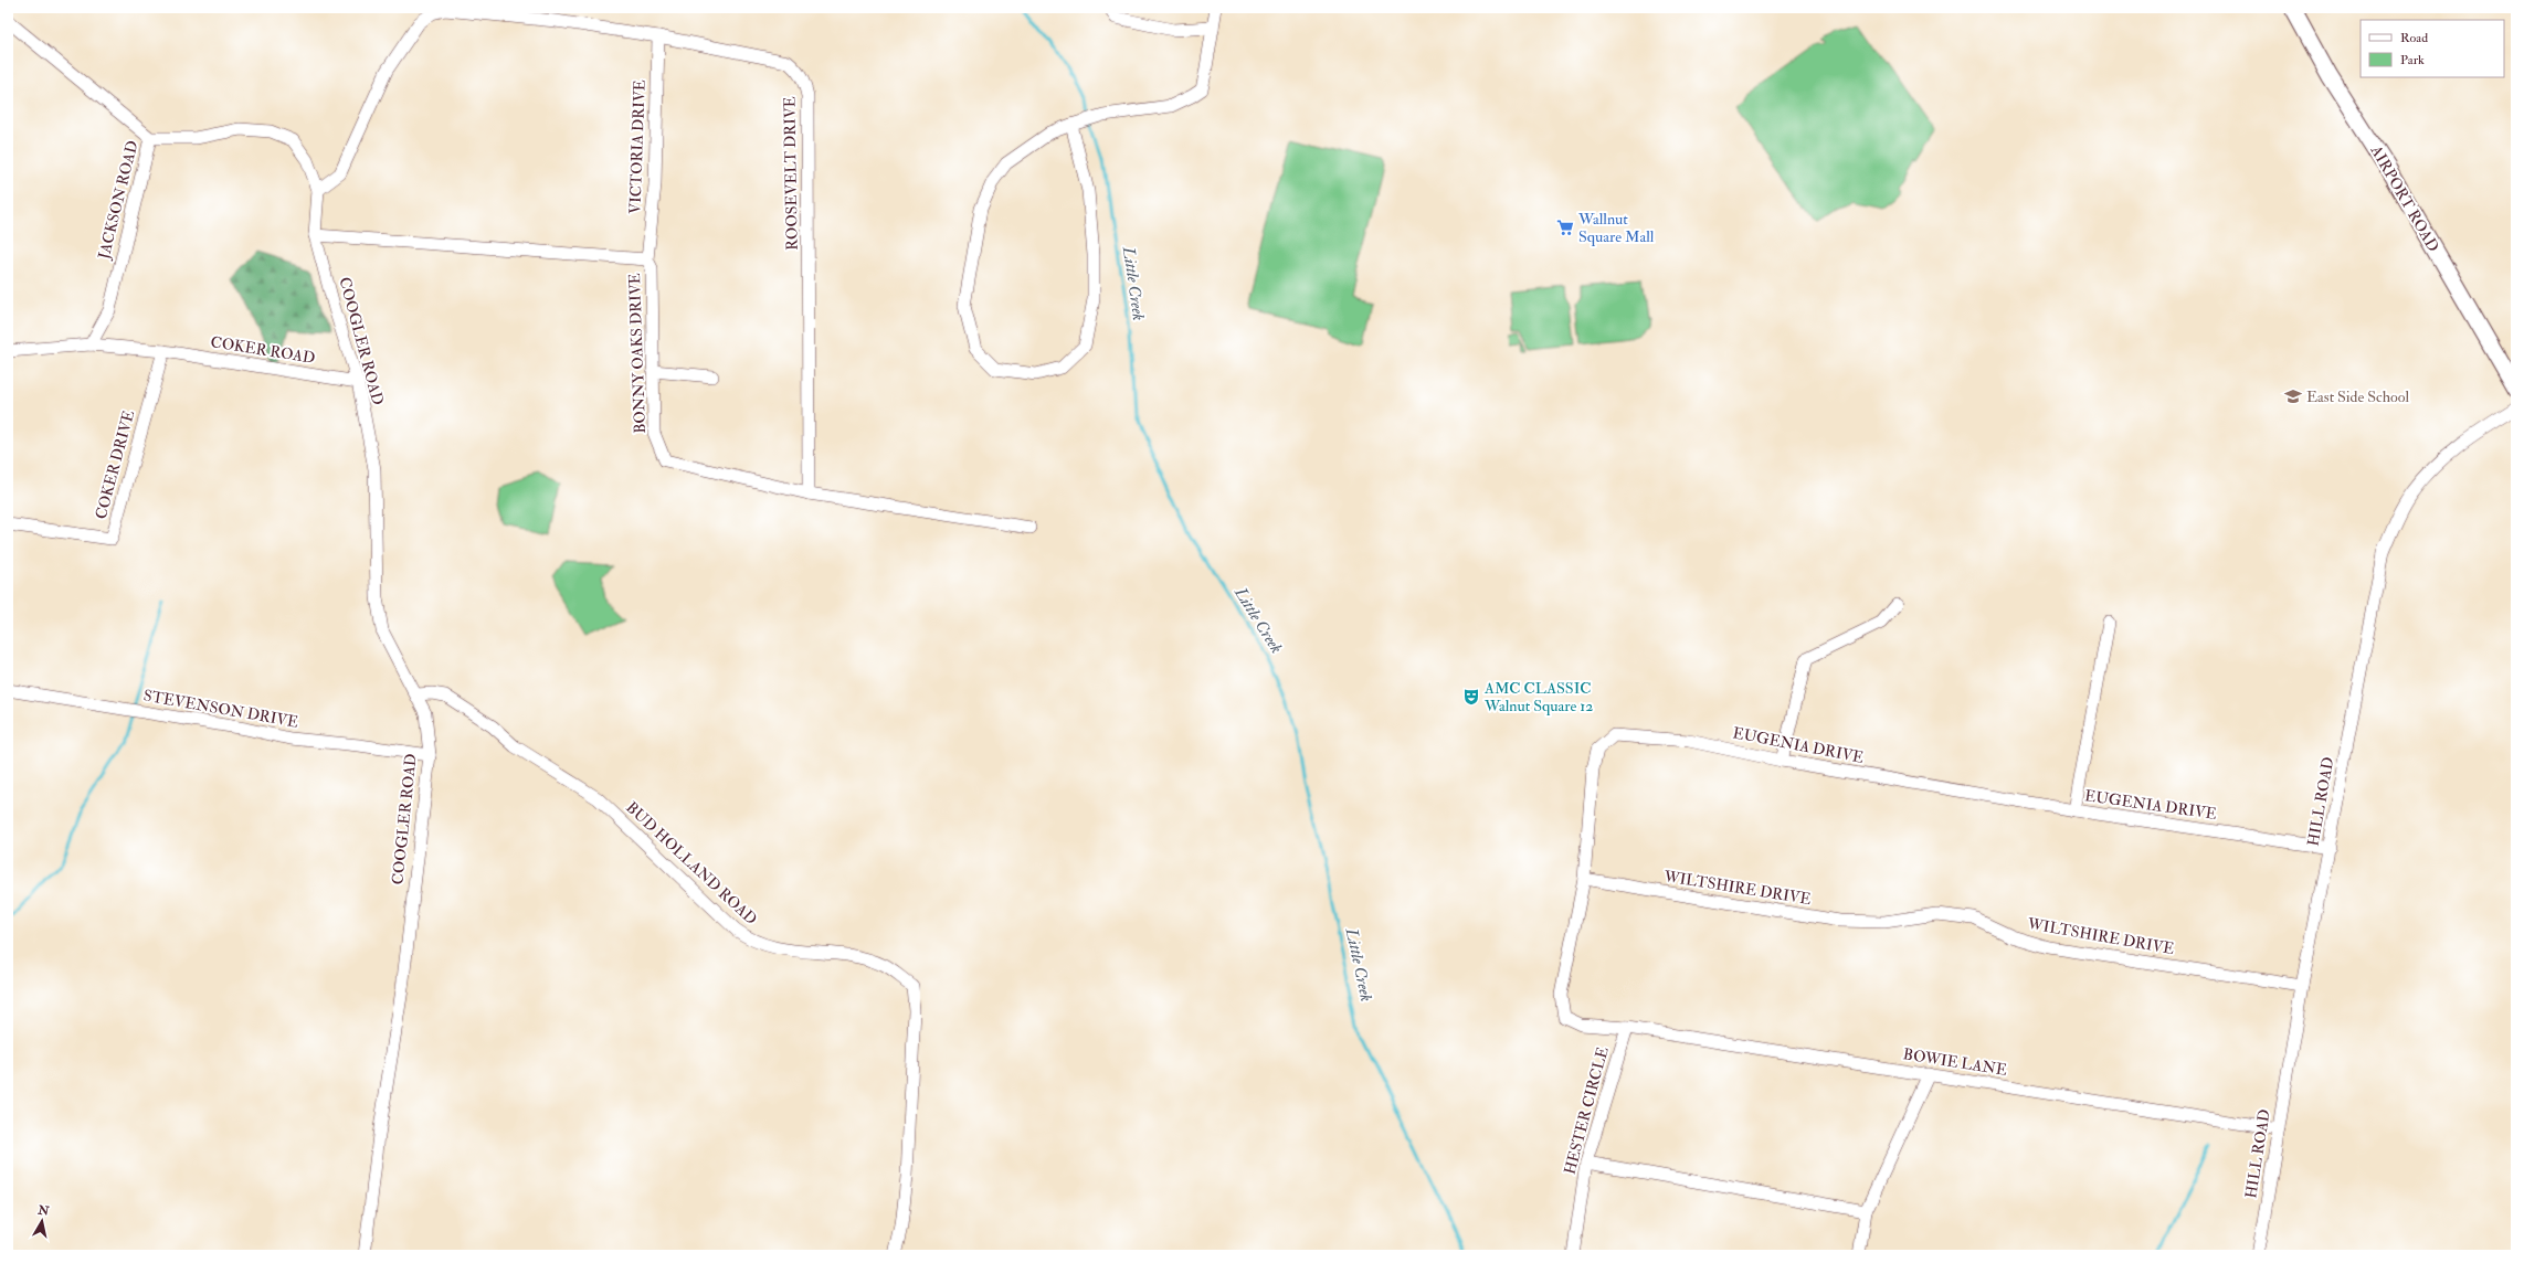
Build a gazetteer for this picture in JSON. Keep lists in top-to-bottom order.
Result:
{
  "streets": {
    "street": [
      "VICTORIA DRIVE",
      "ROOSEVELT DRIVE",
      "AIRPORT ROAD",
      "JACKSON ROAD",
      "COOGLER ROAD",
      "COKER ROAD",
      "BONNY OAKS DRIVE",
      "COKER DRIVE",
      "STEVENSON DRIVE",
      "EUGENIA DRIVE",
      "HILL ROAD",
      "BUD HOLLAND ROAD",
      "WILTSHIRE DRIVE",
      "BOWIE LANE",
      "HESTER CIRCLE"
    ]
  },
  "crossings": [
    ["VICTORIA DRIVE", "ROOSEVELT DRIVE"],
    ["VICTORIA DRIVE", "BONNY OAKS DRIVE"],
    ["ROOSEVELT DRIVE", "COOGLER ROAD"],
    ["ROOSEVELT DRIVE", "BONNY OAKS DRIVE"],
    ["COOGLER ROAD", "COKER ROAD"],
    ["COOGLER ROAD", "BONNY OAKS DRIVE"],
    ["COOGLER ROAD", "STEVENSON DRIVE"],
    ["COOGLER ROAD", "BUD HOLLAND ROAD"],
    ["COKER ROAD", "COKER DRIVE"],
    ["EUGENIA DRIVE", "HILL ROAD"],
    ["EUGENIA DRIVE", "WILTSHIRE DRIVE"],
    ["EUGENIA DRIVE", "BOWIE LANE"],
    ["EUGENIA DRIVE", "HESTER CIRCLE"],
    ["HILL ROAD", "WILTSHIRE DRIVE"],
    ["HILL ROAD", "BOWIE LANE"],
    ["BOWIE LANE", "HESTER CIRCLE"]
  ],
  "water": ["Little Creek"],
  "places": {
    "supermarket": ["Wallnut Square Mall"],
    "school or university": ["East Side School"],
    "theatre": ["AMC CLASSIC Walnut Square 12"]
  },
  "legend": ["Road", "Park"],
  "north": "top"
}
